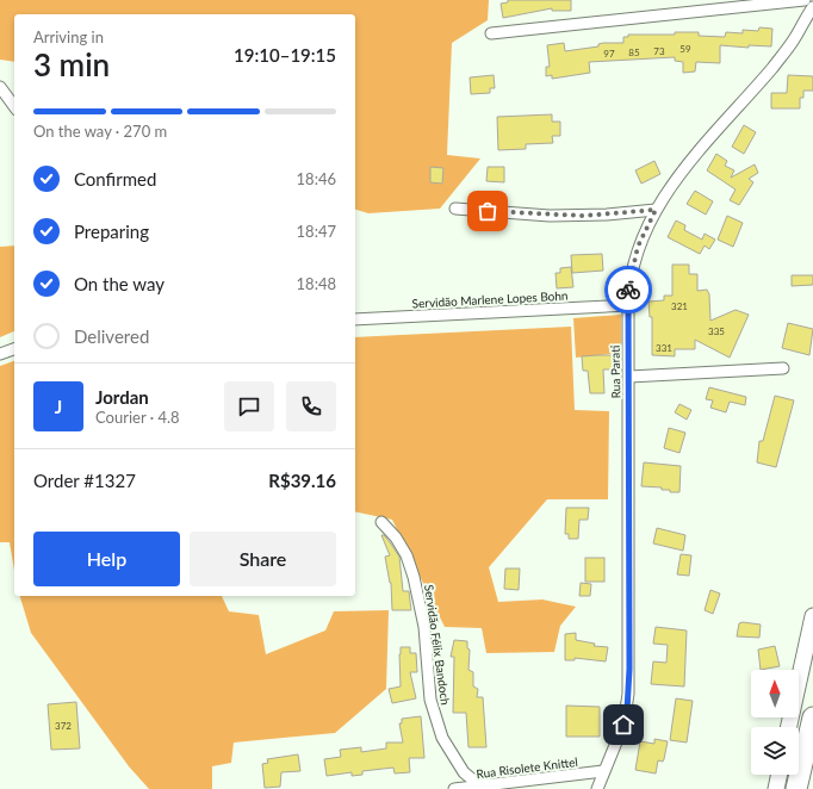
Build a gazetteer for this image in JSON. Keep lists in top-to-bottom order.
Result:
{
  "streets": {
    "street": [
      "Servidão Marlene Lopes Bohn",
      "Rua Parati",
      "Servidão Félix Bandoch",
      "Rua Risolete Knittel"
    ]
  },
  "crossings": [
    ["Servidão Marlene Lopes Bohn", "Rua Parati"],
    ["Rua Parati", "Rua Risolete Knittel"],
    ["Servidão Félix Bandoch", "Rua Risolete Knittel"]
  ],
  "house_numbers": [
    "59",
    "73",
    "85",
    "97",
    "321",
    "335",
    "331",
    "372"
  ],
  "north": "top",
  "page": {
    "heading": ["3 min", "Arriving in", "19:10–19:15"],
    "panel": [
      "Jordan",
      "Courier · 4.8",
      "Order #1327",
      "R$39.16"
    ],
    "bar": "On the way · 270 m",
    "list": [
      ["Confirmed", "18:46"],
      ["Preparing", "18:47"],
      ["On the way", "18:48"],
      "Delivered"
    ],
    "round": "J",
    "buttons": ["Help", "Share"]
  }
}
